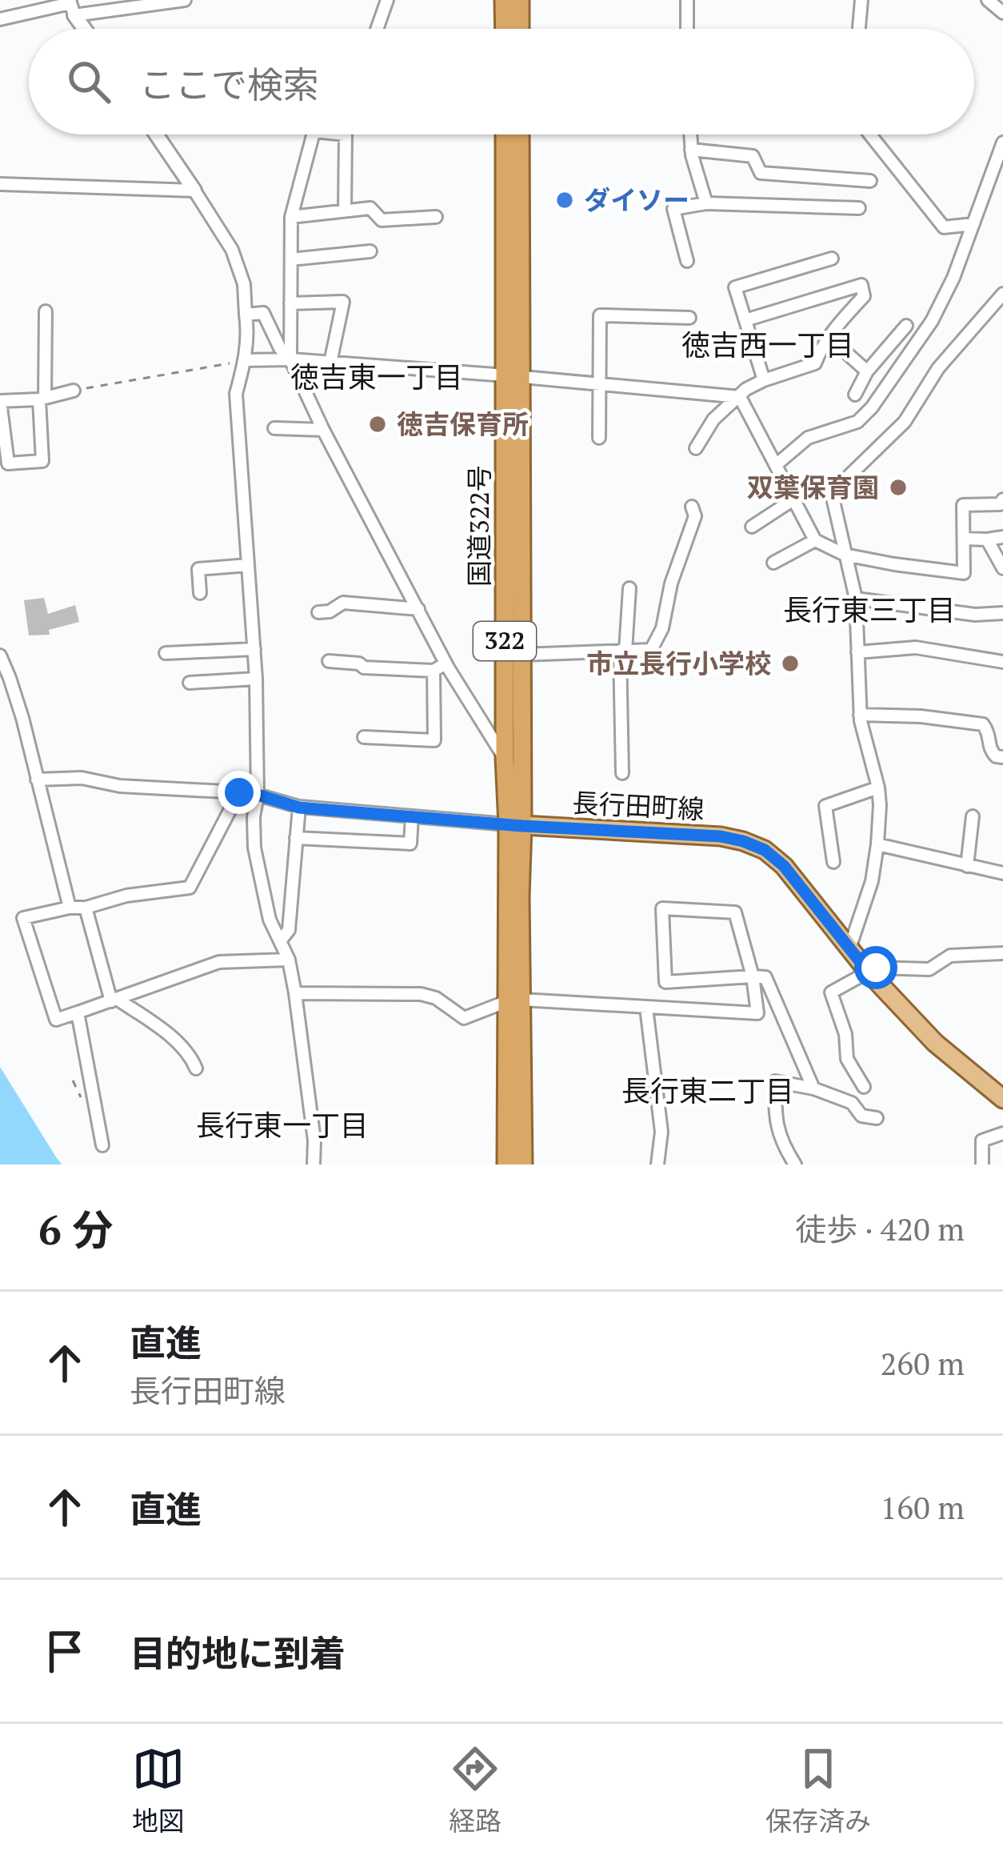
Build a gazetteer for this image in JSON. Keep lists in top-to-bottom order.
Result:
{
  "streets": {
    "highway": ["国道322号", "322"],
    "main road": ["長行田町線"]
  },
  "crossings": [
    ["国道322号", "長行田町線"]
  ],
  "districts": [
    "徳吉西一丁目",
    "徳吉東一丁目",
    "長行東三丁目",
    "長行東二丁目",
    "長行東一丁目"
  ],
  "places": [
    "ダイソー",
    "徳吉保育所",
    "双葉保育園",
    "市立長行小学校"
  ],
  "page": {
    "search": "ここで検索",
    "heading": ["6 分", "徒歩 · 420 m"],
    "list": [
      ["直進", "長行田町線", "260 m"],
      ["直進", "160 m"],
      "目的地に到着"
    ],
    "nav": ["地図", "経路", "保存済み"]
  }
}
